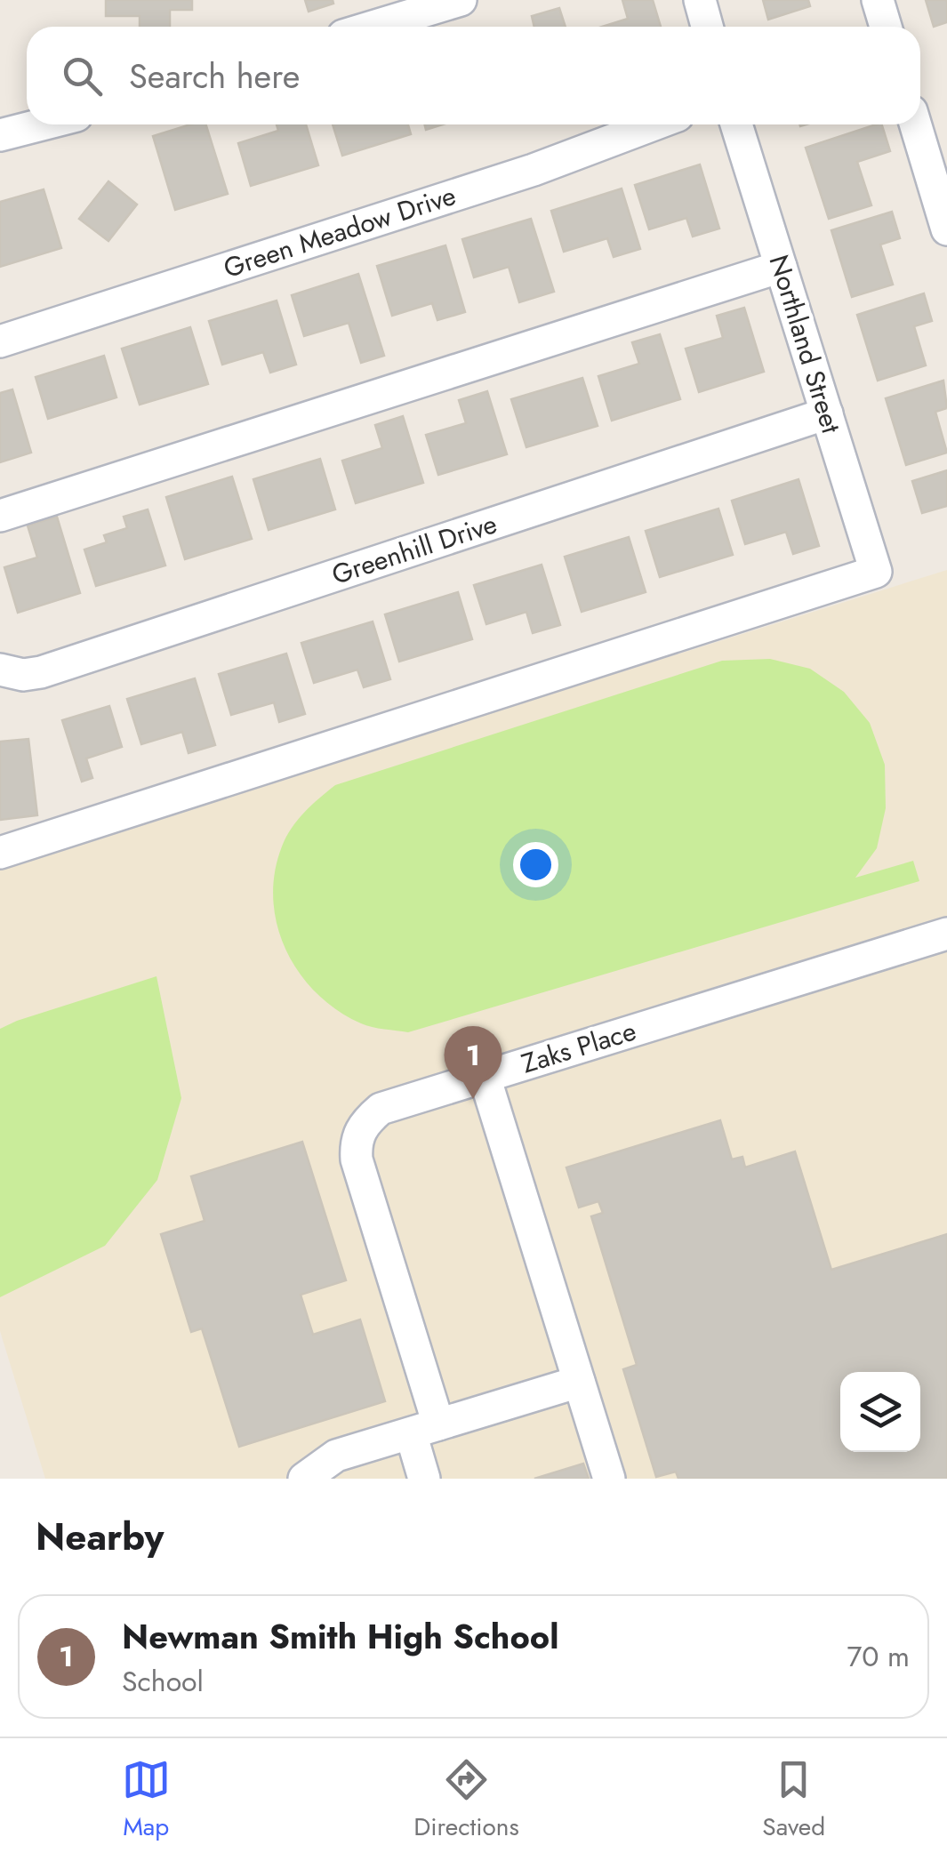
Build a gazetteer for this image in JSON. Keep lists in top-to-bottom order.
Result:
{
  "streets": {
    "street": [
      "Green Meadow Drive",
      "Northland Street",
      "Greenhill Drive",
      "Zaks Place"
    ]
  },
  "crossings": [
    ["Northland Street", "Greenhill Drive"]
  ],
  "page": {
    "search": "Search here",
    "pins": "1",
    "heading": "Nearby",
    "list": [
      {
        "mark": "1",
        "name": "Newman Smith High School",
        "note": "School",
        "value": "70 m"
      }
    ],
    "nav": ["Map", "Directions", "Saved"]
  }
}
